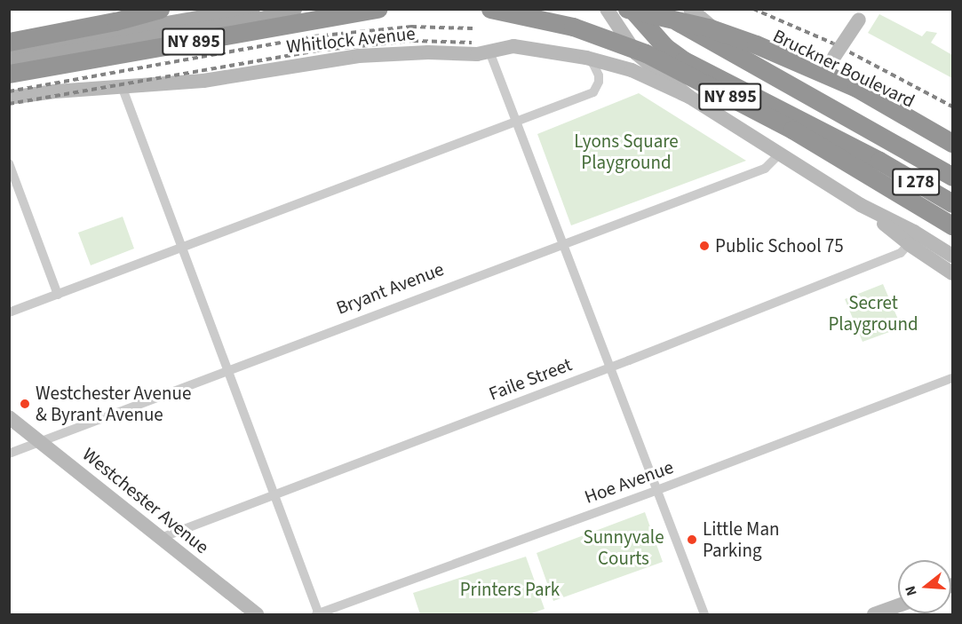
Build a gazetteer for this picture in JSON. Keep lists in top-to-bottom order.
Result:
{
  "streets": {
    "highway": ["NY 895", "I 278"],
    "main road": ["Whitlock Avenue", "Bruckner Boulevard", "Westchester Avenue"],
    "street": ["Bryant Avenue", "Faile Street", "Hoe Avenue"]
  },
  "crossings": [
    ["Bryant Avenue", "Westchester Avenue"],
    ["Faile Street", "Westchester Avenue"]
  ],
  "parks": [
    "Lyons Square Playground",
    "Secret Playground",
    "Sunnyvale Courts",
    "Printers Park"
  ],
  "places": ["Public School 75", "Westchester Avenue & Byrant Avenue", "Little Man Parking"],
  "north": "left"
}
